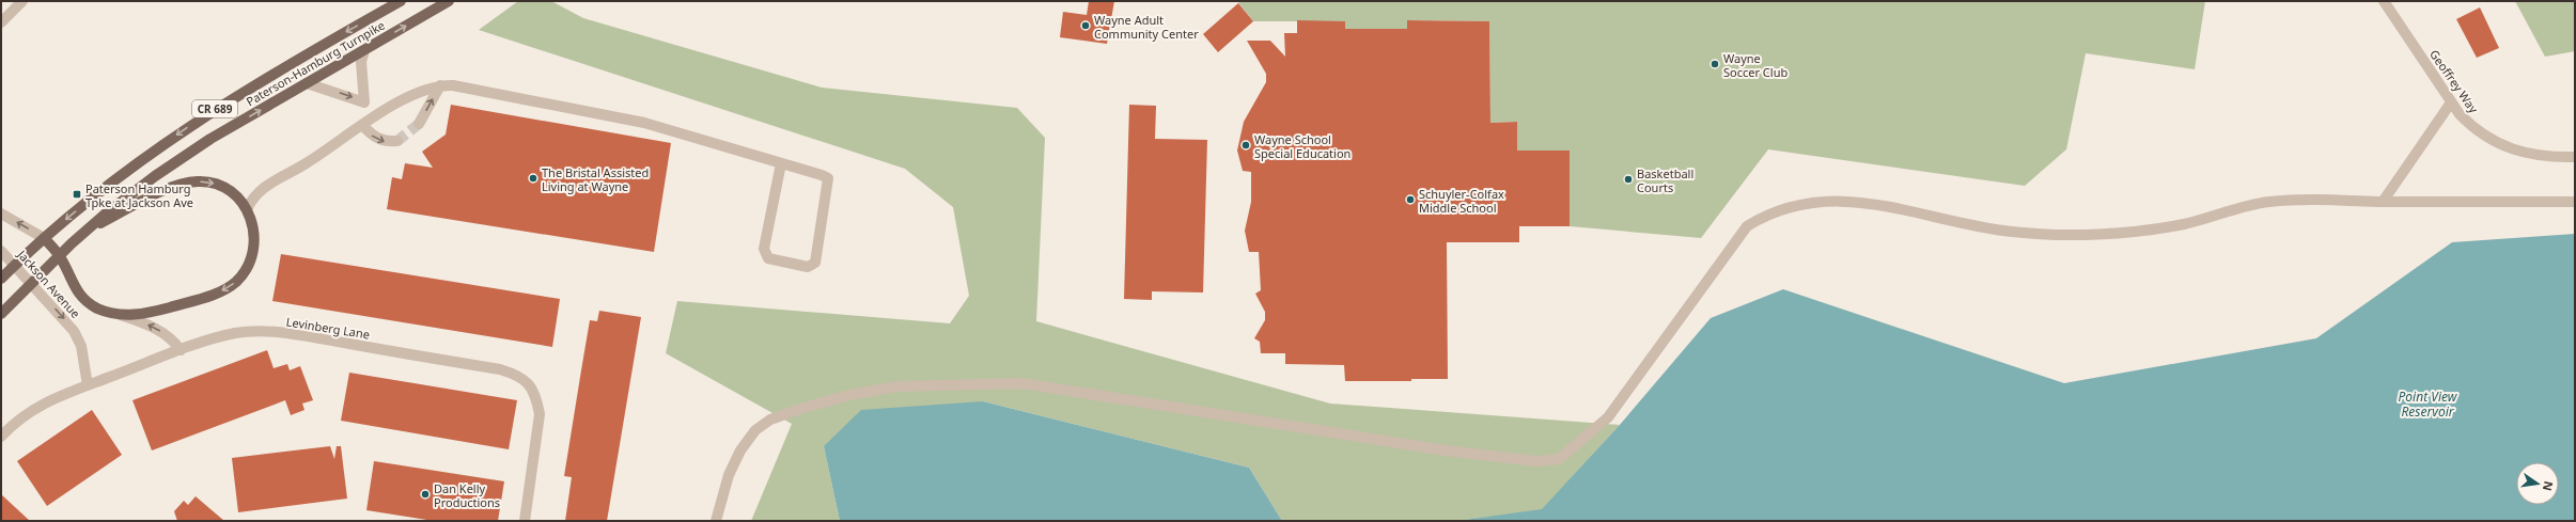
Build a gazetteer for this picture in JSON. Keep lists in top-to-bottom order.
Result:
{
  "streets": {
    "main road": ["Paterson-Hamburg Turnpike", "CR 689", "Jackson Avenue"],
    "street": ["Geoffrey Way", "Levinberg Lane"]
  },
  "crossings": [
    ["Paterson-Hamburg Turnpike", "Jackson Avenue"],
    ["Jackson Avenue", "Levinberg Lane"]
  ],
  "water": ["Point View Reservoir"],
  "places": {
    "other": [
      "Wayne Adult Community Center",
      "Wayne Soccer Club",
      "Wayne School Special Education",
      "The Bristal Assisted Living at Wayne",
      "Basketball Courts",
      "Schuyler-Colfax Middle School",
      "Dan Kelly Productions"
    ],
    "transit": ["Paterson Hamburg Tpke at Jackson Ave"]
  },
  "north": "right"
}
